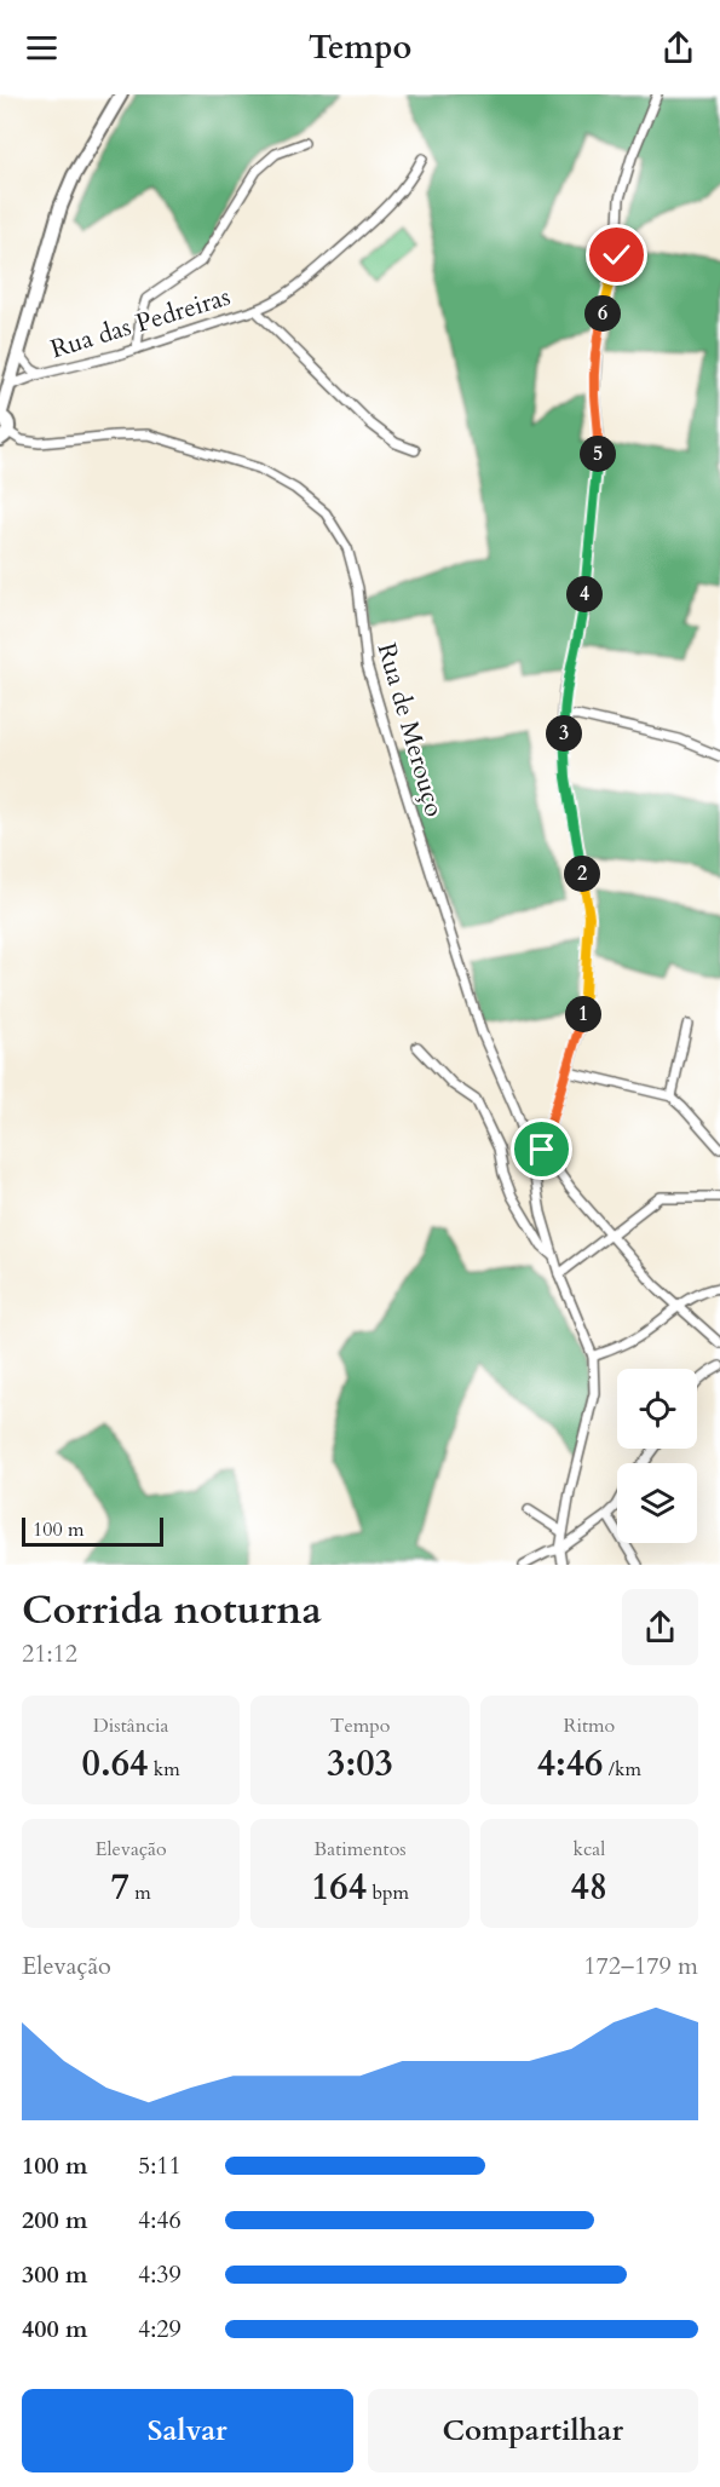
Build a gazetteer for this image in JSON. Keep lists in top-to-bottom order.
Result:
{
  "streets": {
    "street": ["Rua das Pedreiras", "Rua de Merouço"]
  },
  "scale_bar": "100 m",
  "page": {
    "header": "Tempo",
    "pins": [
      "6",
      "5",
      "4",
      "3",
      "2",
      "1"
    ],
    "scale": "100 m",
    "heading": ["Corrida noturna", "21:12"],
    "stats": [
      ["Distância", "0.64 km"],
      ["Tempo", "3:03"],
      ["Ritmo", "4:46 /km"],
      ["Elevação", "7 m"],
      ["Batimentos", "164 bpm"],
      ["kcal", "48"]
    ],
    "chart": ["Elevação", "172–179 m"],
    "list": [
      {
        "name": "100 m",
        "note": "5:11"
      },
      {
        "name": "200 m",
        "note": "4:46"
      },
      {
        "name": "300 m",
        "note": "4:39"
      },
      {
        "name": "400 m",
        "note": "4:29"
      }
    ],
    "buttons": ["Salvar", "Compartilhar"]
  }
}
